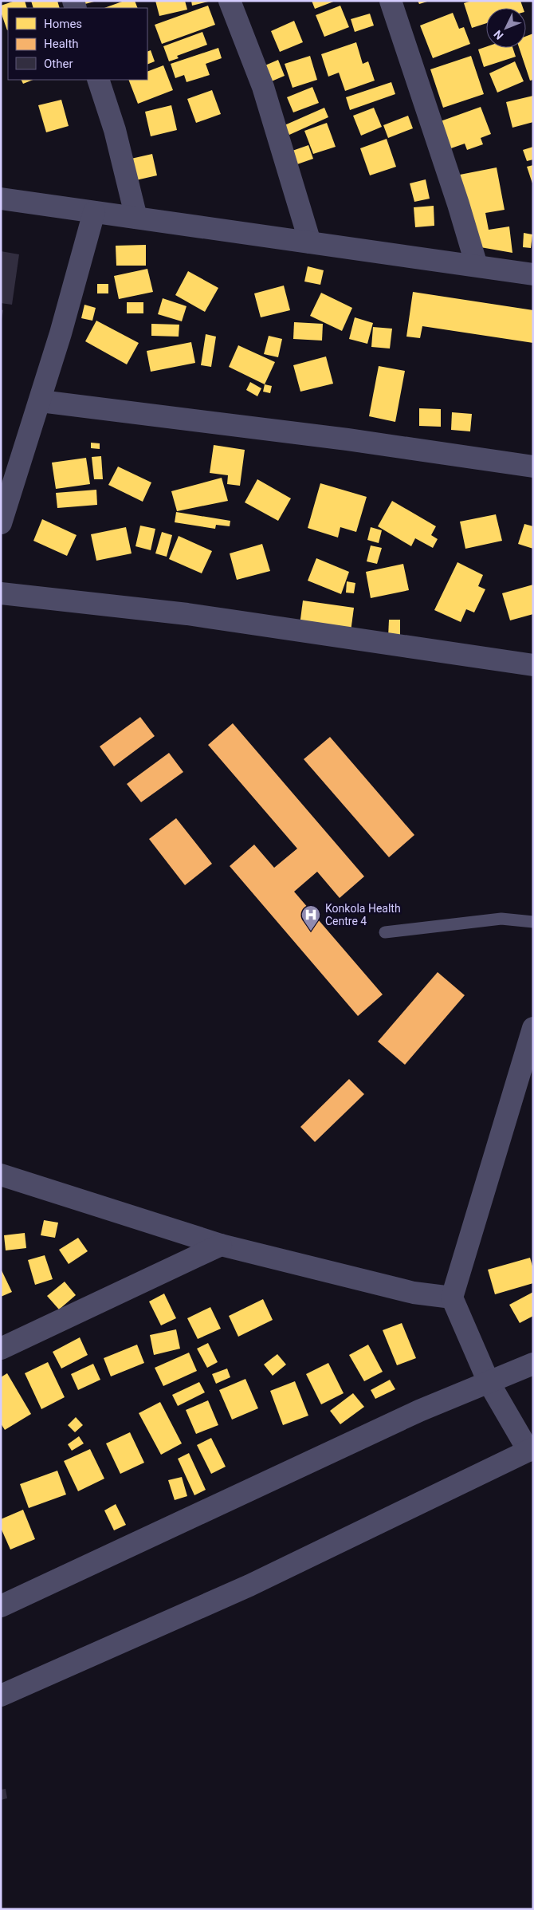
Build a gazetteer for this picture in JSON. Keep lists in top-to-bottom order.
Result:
{
  "places": {
    "hospital": ["Konkola Health Centre 4"]
  },
  "legend": ["Homes", "Health", "Other"],
  "north": "bottom left"
}
